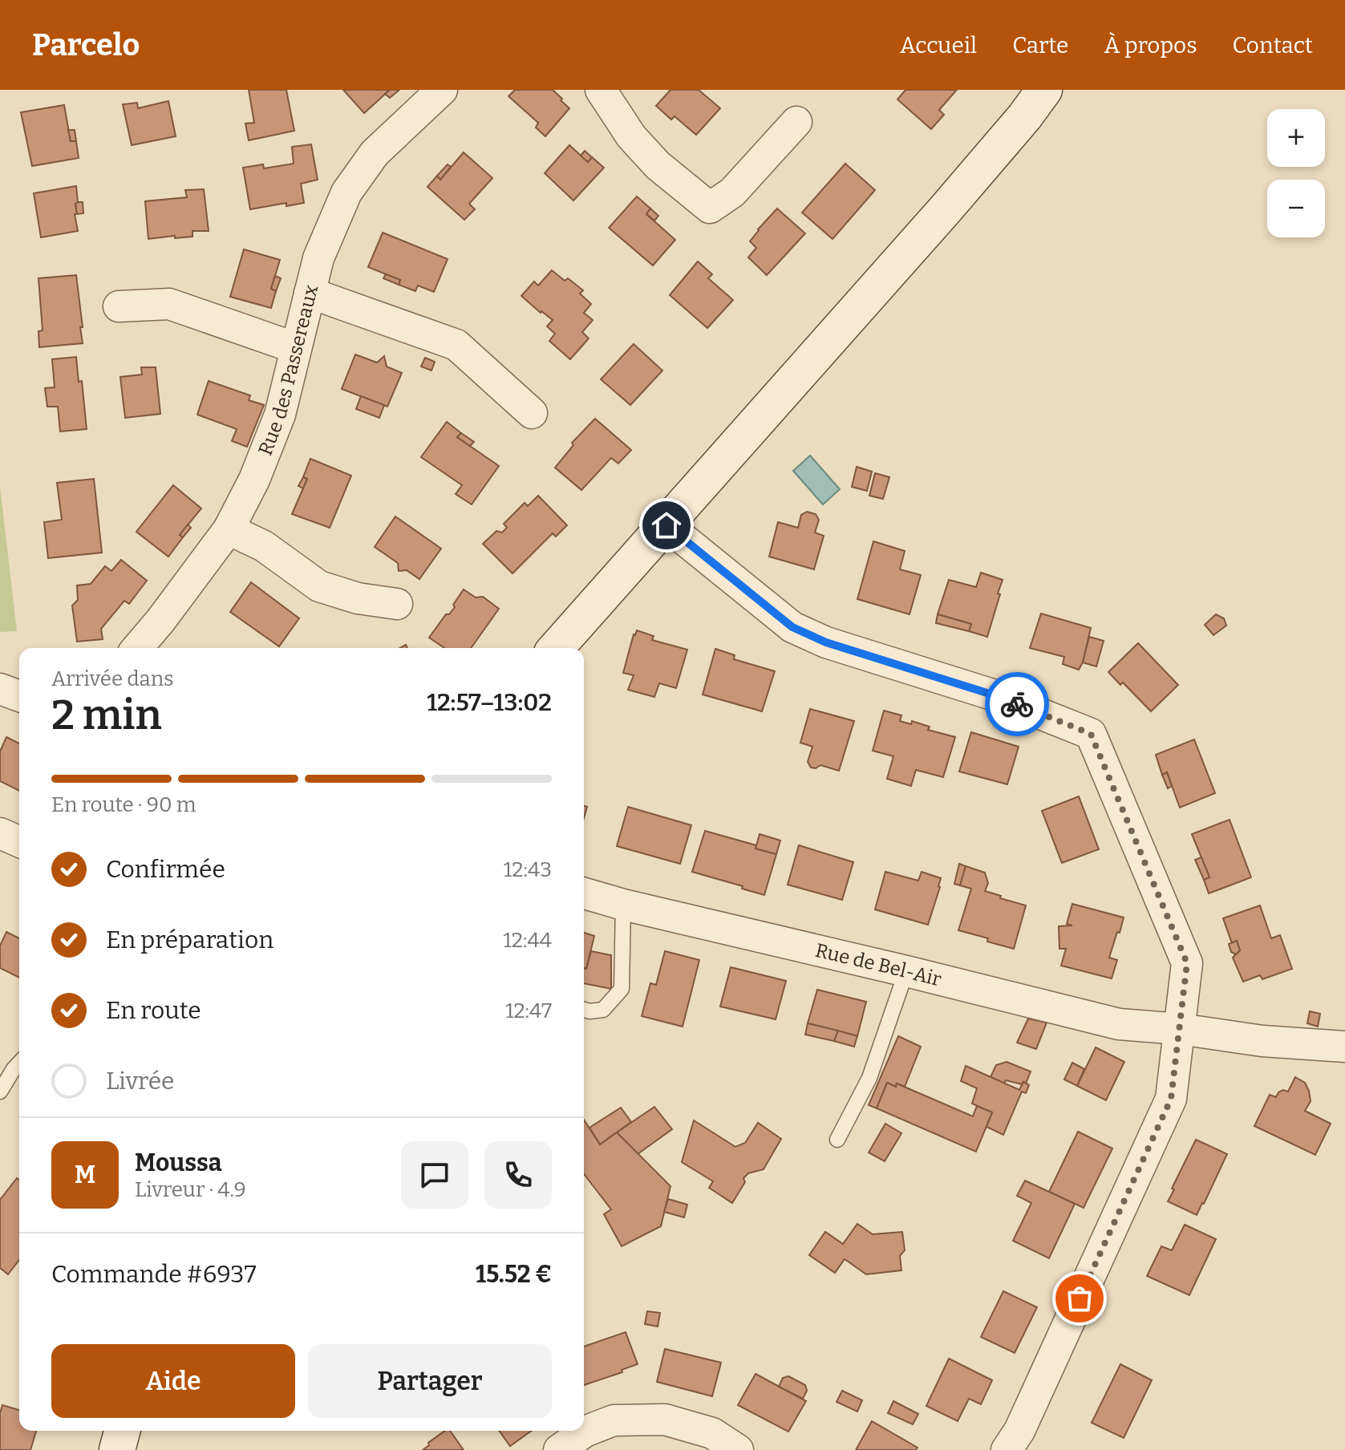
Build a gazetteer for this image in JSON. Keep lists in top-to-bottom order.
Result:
{
  "streets": {
    "street": ["Rue des Passereaux", "Rue de Bel-Air"]
  },
  "page": {
    "header": "Parcelo",
    "nav": [
      "Accueil",
      "Carte",
      "À propos",
      "Contact"
    ],
    "map_buttons": ["+", "−"],
    "heading": ["2 min", "Arrivée dans", "12:57–13:02"],
    "panel": [
      "Moussa",
      "Livreur · 4.9",
      "Commande #6937",
      "15.52 €"
    ],
    "bar": "En route · 90 m",
    "list": [
      ["Confirmée", "12:43"],
      ["En préparation", "12:44"],
      ["En route", "12:47"],
      "Livrée"
    ],
    "round": "M",
    "buttons": ["Aide", "Partager"]
  }
}
